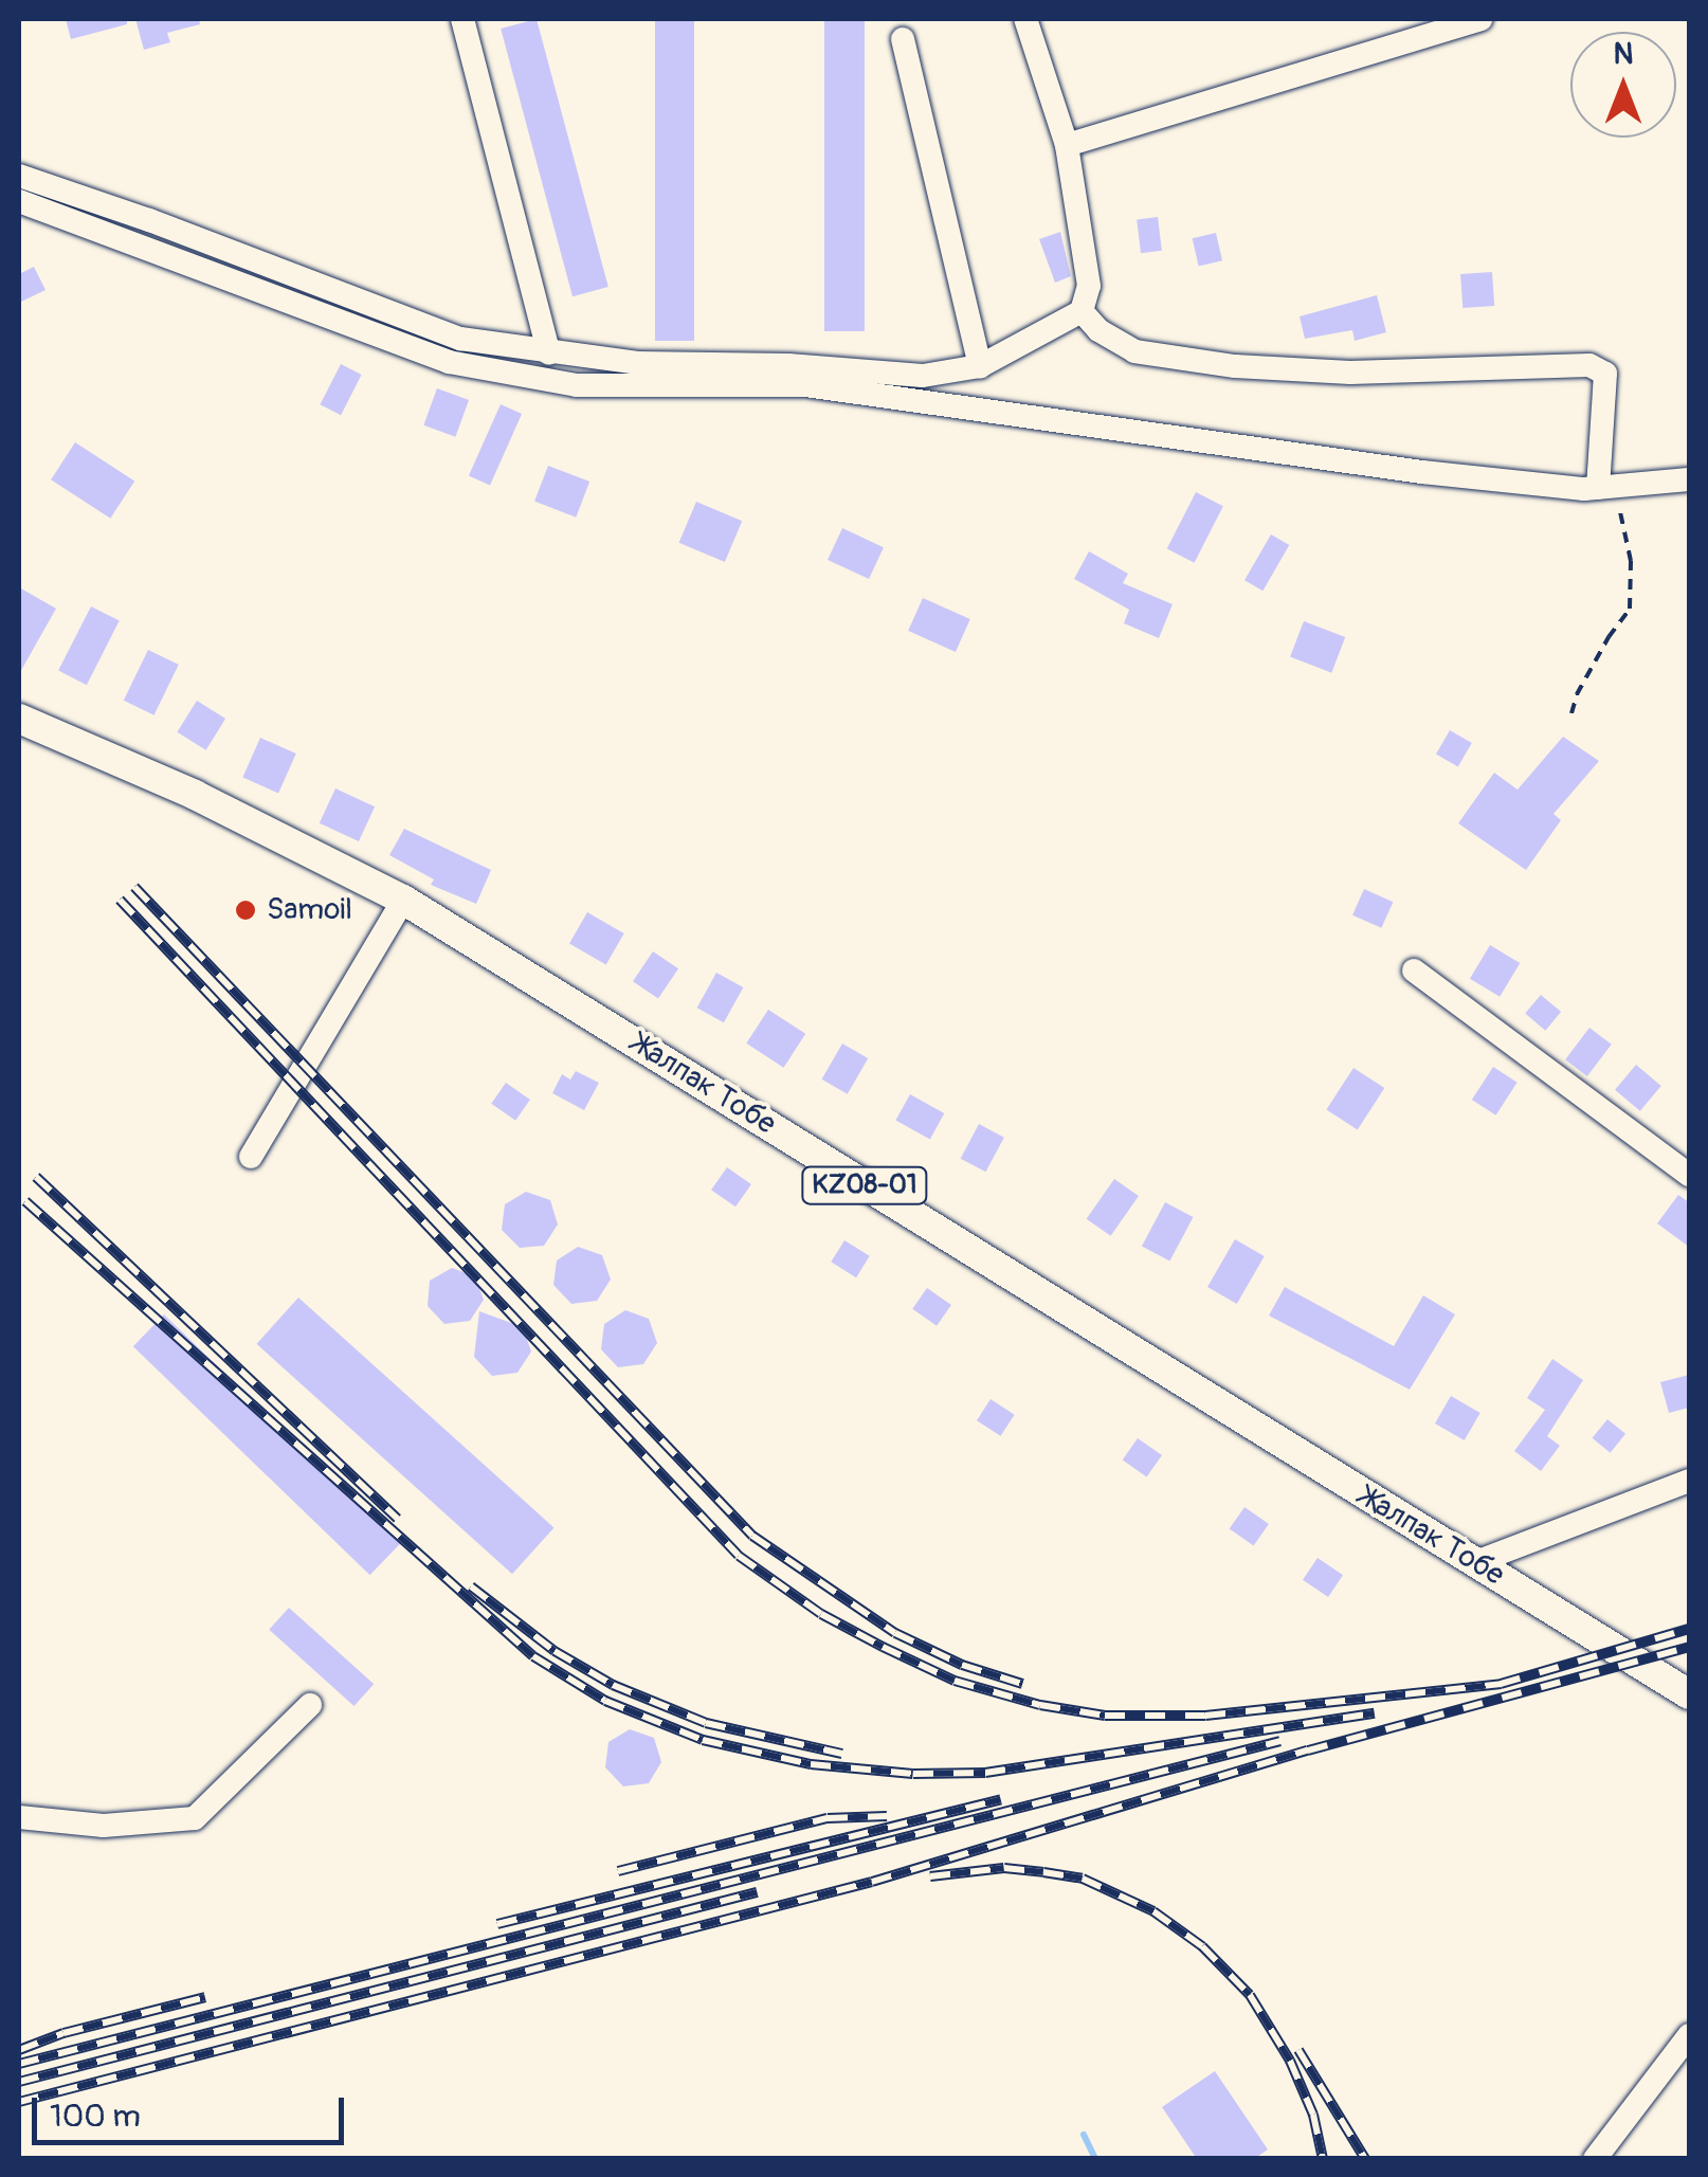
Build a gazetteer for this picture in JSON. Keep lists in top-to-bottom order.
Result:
{
  "streets": {
    "main road": ["Жалпак Тобе", "KZ08-01"]
  },
  "places": ["Samoil"],
  "scale_bar": "100 m",
  "north": "top"
}
